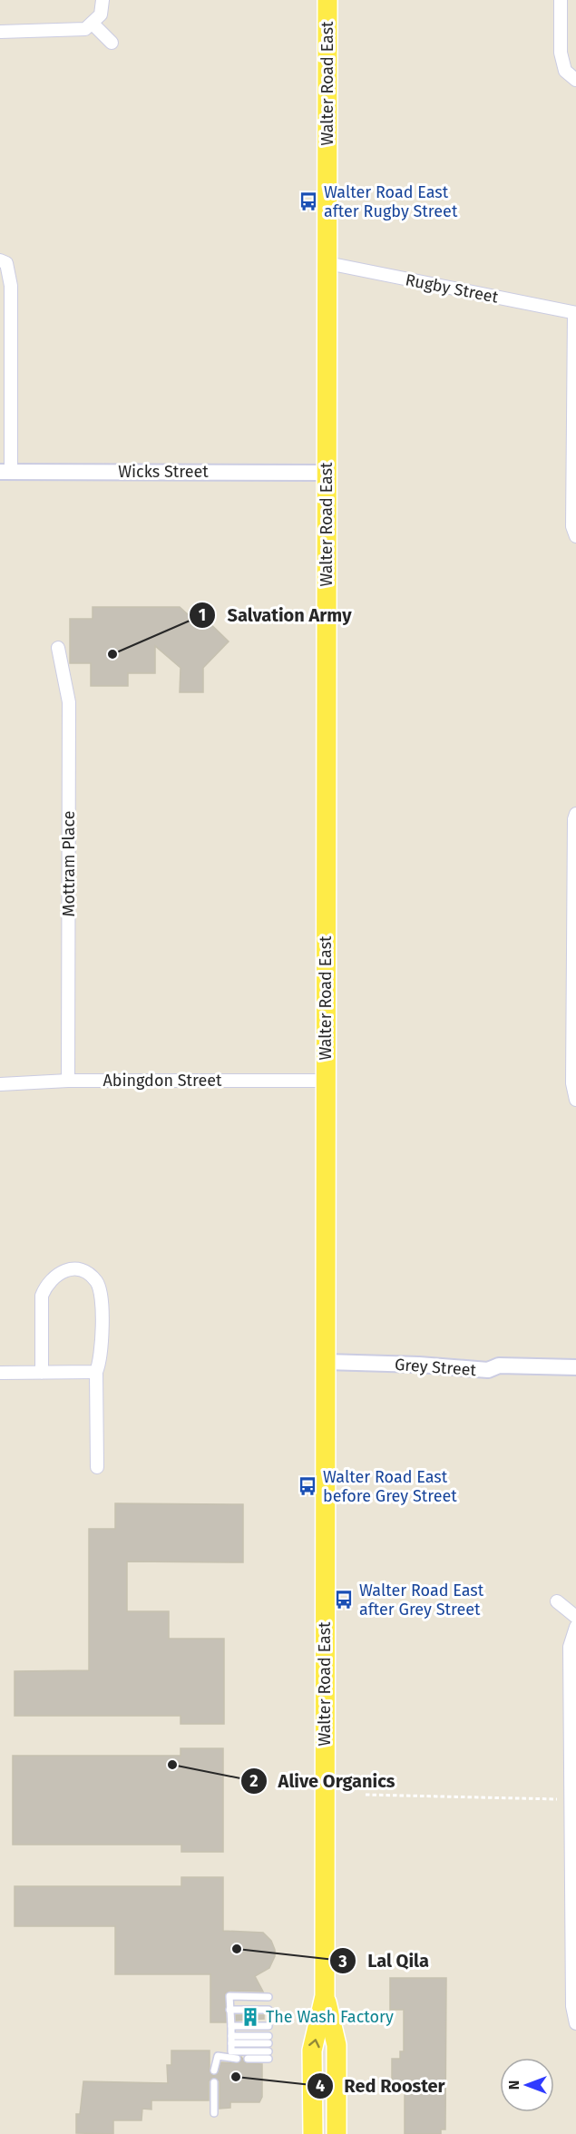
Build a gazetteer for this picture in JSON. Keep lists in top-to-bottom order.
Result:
{
  "streets": {
    "main road": ["Walter Road East"],
    "street": [
      "Rugby Street",
      "Wicks Street",
      "Mottram Place",
      "Abingdon Street",
      "Grey Street"
    ]
  },
  "crossings": [
    ["Walter Road East", "Rugby Street"],
    ["Walter Road East", "Wicks Street"],
    ["Walter Road East", "Abingdon Street"],
    ["Walter Road East", "Grey Street"],
    ["Mottram Place", "Abingdon Street"]
  ],
  "places": {
    "bus stop": ["Walter Road East after Rugby Street", "Walter Road East before Grey Street", "Walter Road East after Grey Street"],
    "other": [
      "Salvation Army",
      "Alive Organics",
      "Lal Qila",
      "Red Rooster"
    ],
    "building": ["The Wash Factory"]
  },
  "north": "left"
}
